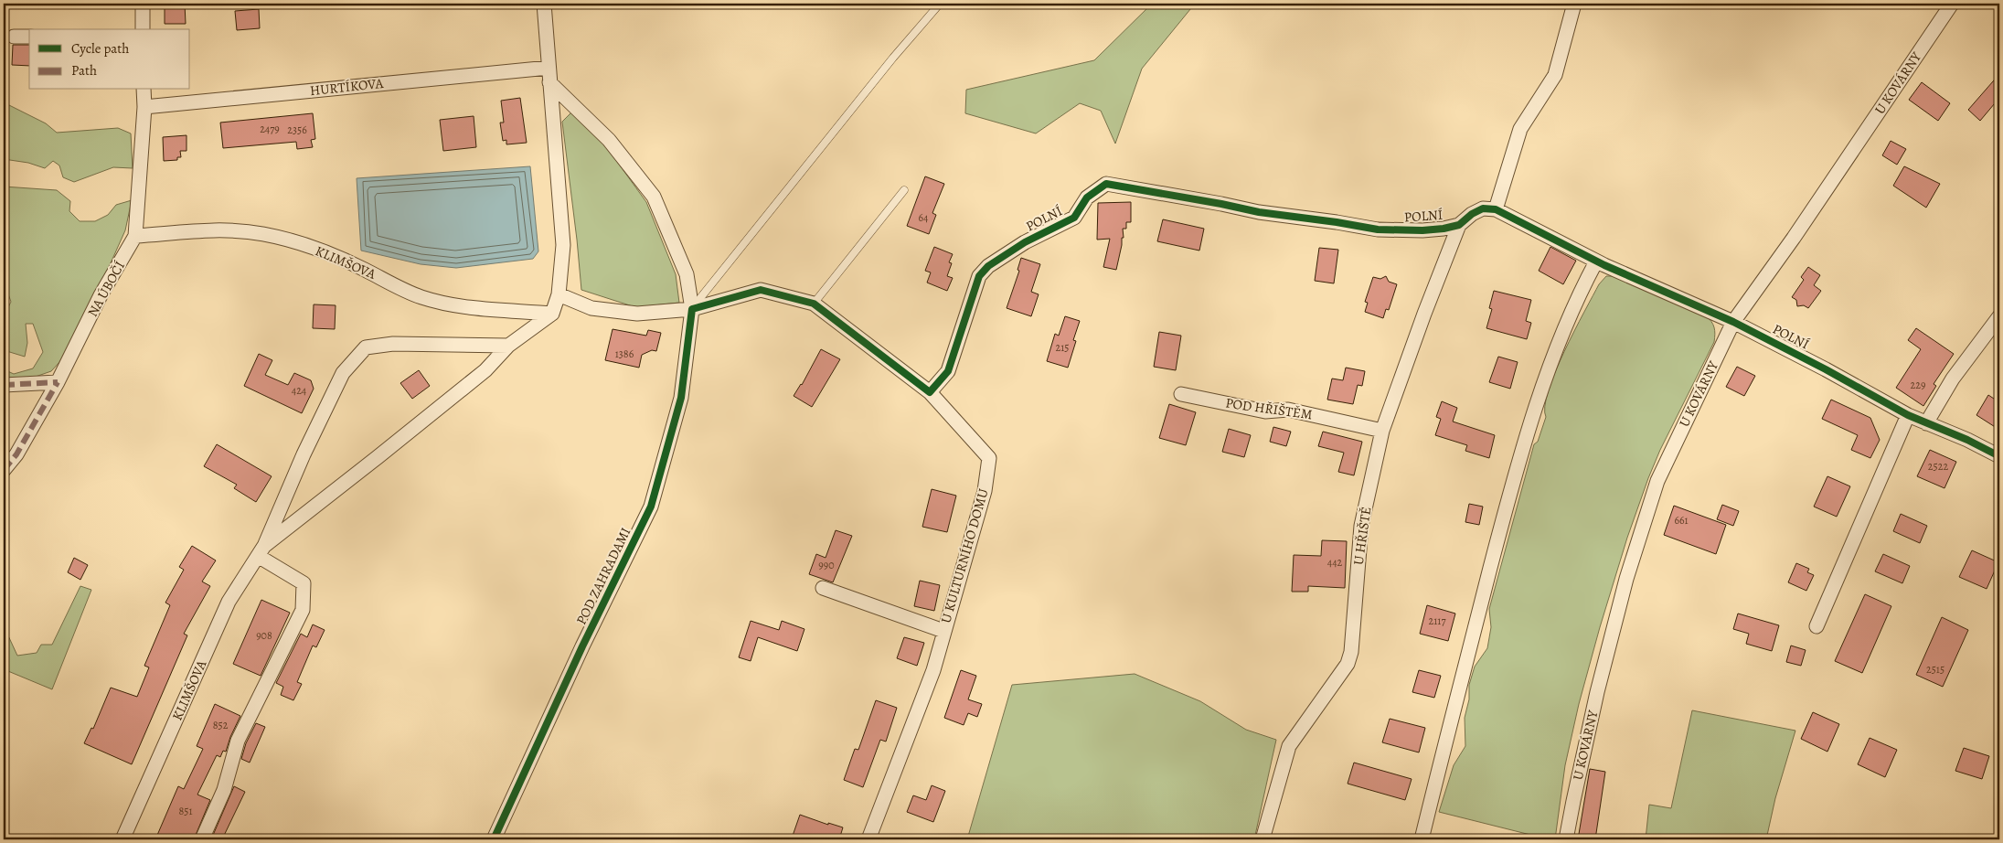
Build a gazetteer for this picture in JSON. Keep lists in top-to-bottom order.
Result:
{
  "streets": {
    "street": [
      "U KOVÁRNY",
      "HURTÍKOVA",
      "POLNÍ",
      "KLIMŠOVA",
      "NA ÚBOČÍ",
      "POD HŘIŠTĚM",
      "U HŘIŠTĚ",
      "U KULTURNÍHO DOMU",
      "POD ZAHRADAMI"
    ]
  },
  "crossings": [
    ["U KOVÁRNY", "POLNÍ"],
    ["HURTÍKOVA", "NA ÚBOČÍ"],
    ["POLNÍ", "U HŘIŠTĚ"],
    ["POLNÍ", "U KULTURNÍHO DOMU"],
    ["KLIMŠOVA", "NA ÚBOČÍ"],
    ["POD HŘIŠTĚM", "U HŘIŠTĚ"],
    ["U KULTURNÍHO DOMU", "POD ZAHRADAMI"]
  ],
  "house_numbers": [
    "2479",
    "2356",
    "64",
    "215",
    "1386",
    "229",
    "424",
    "2522",
    "661",
    "442",
    "990",
    "2117",
    "908",
    "2515",
    "852",
    "851"
  ],
  "legend": ["Cycle path", "Path"]
}
